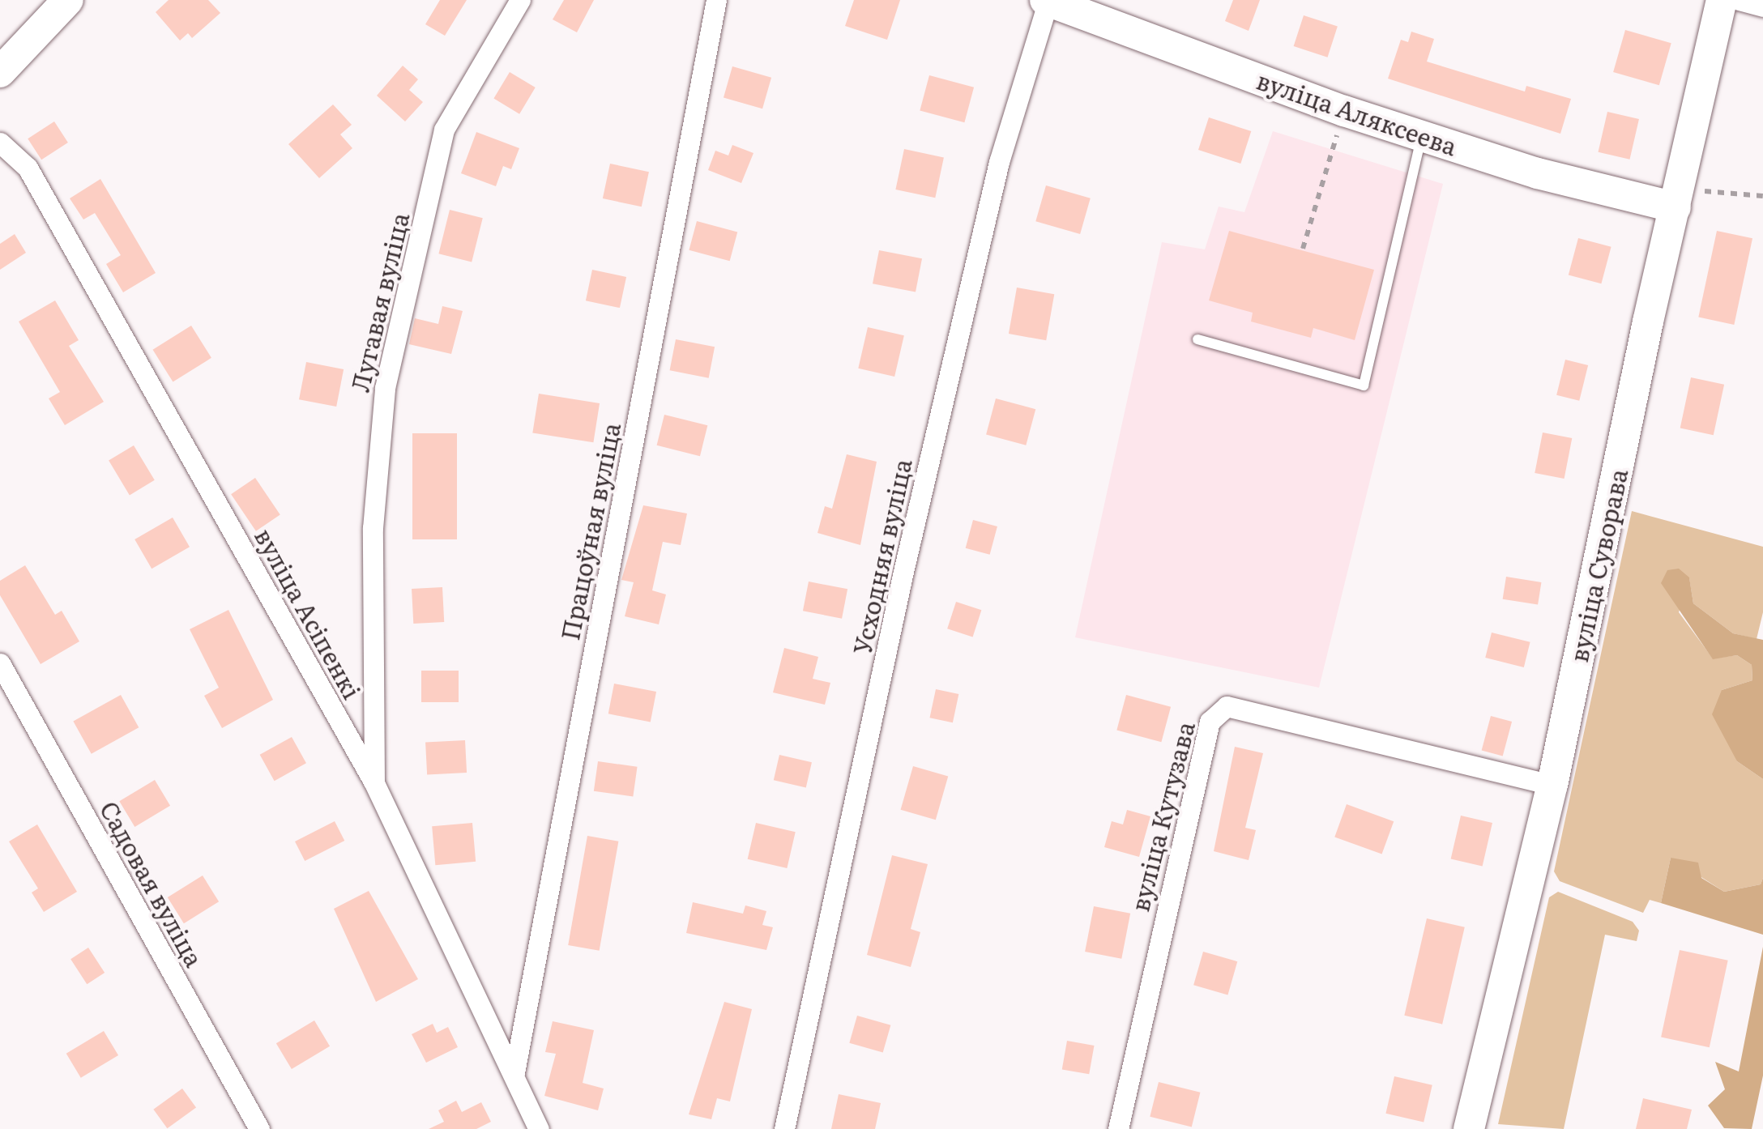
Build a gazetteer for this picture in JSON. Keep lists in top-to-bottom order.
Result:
{
  "streets": {
    "street": [
      "вуліца Аляксеева",
      "Лугавая вуліца",
      "Працоўная вуліца",
      "Усходняя вуліца",
      "вуліца Суворава",
      "вуліца Асіпенкі",
      "вуліца Кутузава",
      "Садовая вуліца"
    ]
  },
  "crossings": [
    ["вуліца Аляксеева", "Усходняя вуліца"],
    ["вуліца Аляксеева", "вуліца Суворава"],
    ["Лугавая вуліца", "вуліца Асіпенкі"],
    ["Працоўная вуліца", "вуліца Асіпенкі"],
    ["вуліца Суворава", "вуліца Кутузава"]
  ]
}
